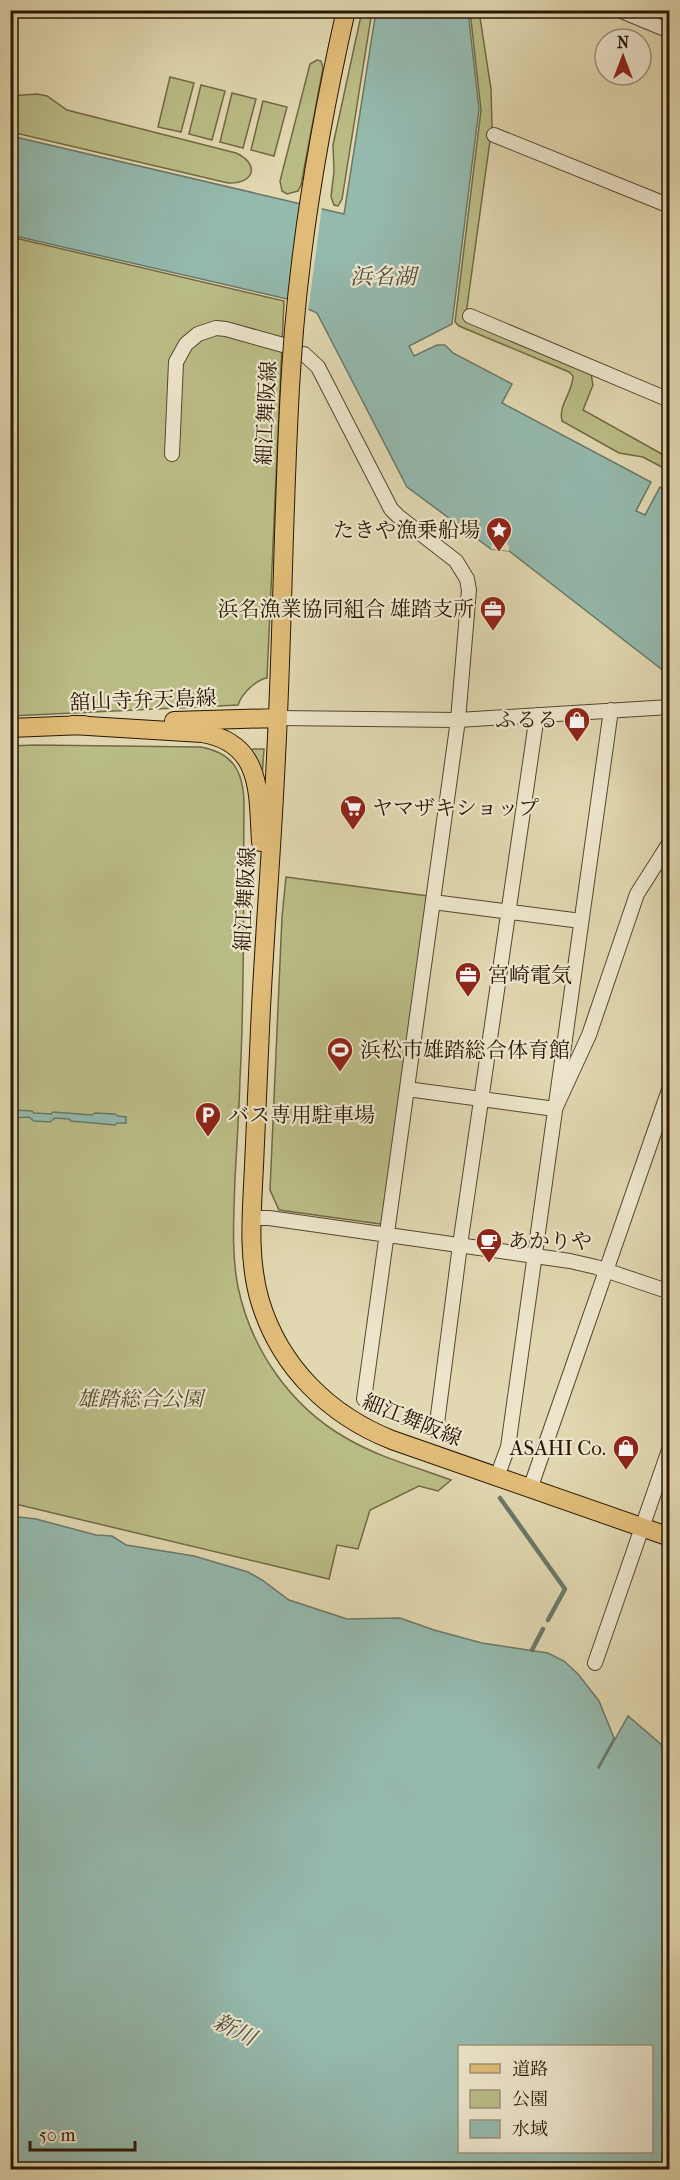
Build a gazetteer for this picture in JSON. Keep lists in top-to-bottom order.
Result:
{
  "streets": {
    "main road": ["細江舞阪線", "舘山寺弁天島線"]
  },
  "crossings": [
    ["細江舞阪線", "舘山寺弁天島線"]
  ],
  "water": ["浜名湖", "新川"],
  "parks": ["雄踏総合公園"],
  "places": {
    "place": ["たきや漁乗船場"],
    "office": ["浜名漁業協同組合 雄踏支所", "宮崎電気"],
    "shop": ["ふるる", "ASAHI Co."],
    "supermarket": ["ヤマザキショップ"],
    "sports": ["浜松市雄踏総合体育館"],
    "parking": ["バス専用駐車場"],
    "cafe": ["あかりや"]
  },
  "legend": ["道路", "公園", "水域"],
  "scale_bar": "50 m",
  "north": "top"
}
